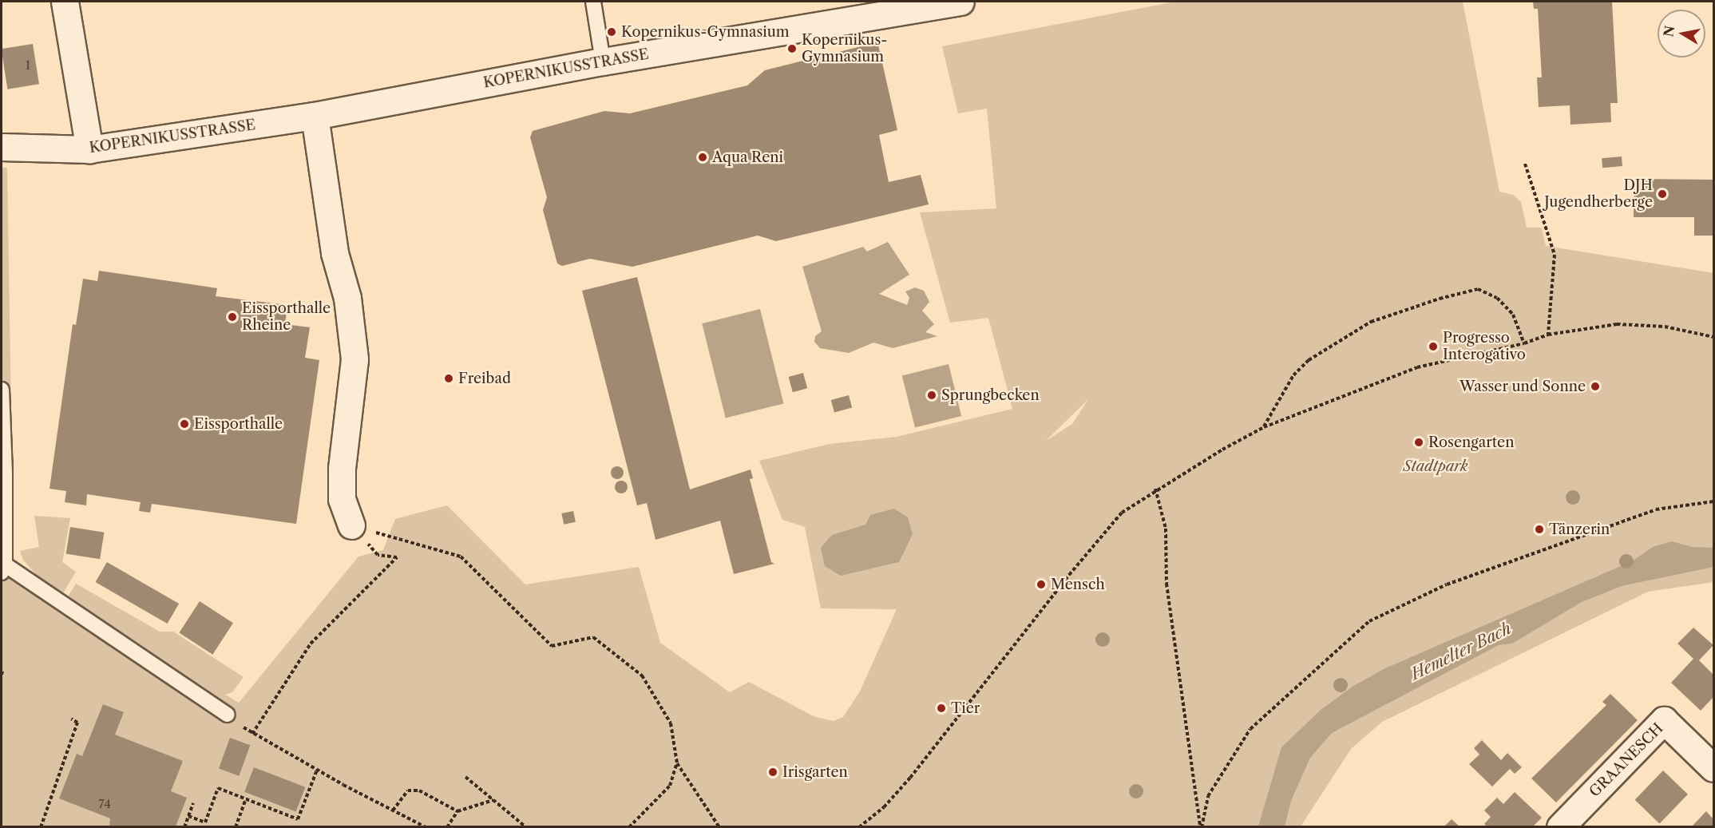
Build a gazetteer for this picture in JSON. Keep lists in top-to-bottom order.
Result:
{
  "streets": {
    "street": ["KOPERNIKUSSTRASSE", "GRAANESCH"]
  },
  "water": ["Hemelter Bach"],
  "parks": ["Stadtpark"],
  "places": [
    "Kopernikus-Gymnasium",
    "Kopernikus- Gymnasium",
    "Aqua Reni",
    "DJH Jugendherberge",
    "Eissporthalle Rheine",
    "Progresso Interogativo",
    "Freibad",
    "Wasser und Sonne",
    "Sprungbecken",
    "Eissporthalle",
    "Rosengarten",
    "Tänzerin",
    "Mensch",
    "Tier",
    "Irisgarten"
  ],
  "house_numbers": ["1", "74"],
  "north": "left"
}
